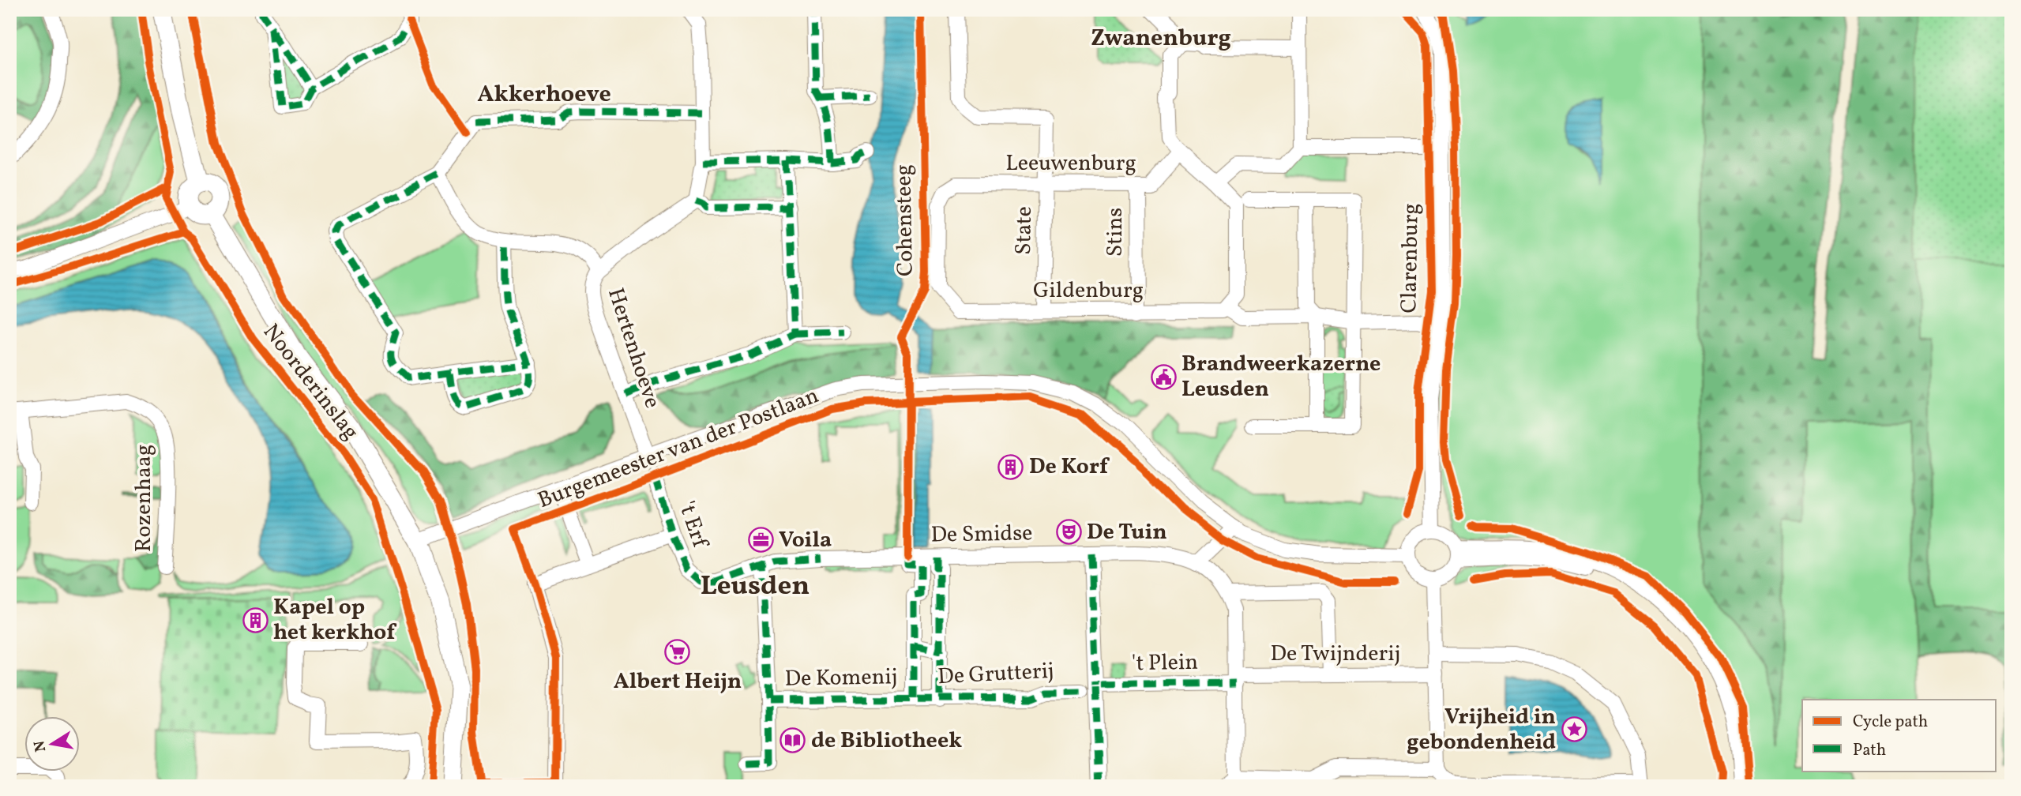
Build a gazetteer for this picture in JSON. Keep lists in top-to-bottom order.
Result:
{
  "streets": {
    "main road": ["Noorderinslag"],
    "street": [
      "Leeuwenburg",
      "State",
      "Stins",
      "Clarenburg",
      "Gildenburg",
      "Hertenhoeve",
      "Burgemeester van der Postlaan",
      "Rozenhaag",
      "'t Erf",
      "De Smidse",
      "De Twijnderij",
      "'t Plein",
      "De Grutterij",
      "De Komenij"
    ],
    "cycle path": ["Cohensteeg"]
  },
  "crossings": [
    ["Leeuwenburg", "State"],
    ["Leeuwenburg", "Stins"],
    ["Leeuwenburg", "Gildenburg"],
    ["State", "Gildenburg"],
    ["Stins", "Gildenburg"],
    ["Clarenburg", "Burgemeester van der Postlaan"],
    ["Hertenhoeve", "Burgemeester van der Postlaan"],
    ["Noorderinslag", "Burgemeester van der Postlaan"],
    ["'t Erf", "De Smidse"],
    ["De Smidse", "De Twijnderij"],
    ["De Smidse", "'t Plein"],
    ["De Twijnderij", "'t Plein"],
    ["De Grutterij", "De Komenij"]
  ],
  "districts": ["Zwanenburg", "Akkerhoeve", "Leusden"],
  "places": {
    "public building": ["Brandweerkazerne Leusden"],
    "building": ["De Korf", "Kapel op het kerkhof"],
    "theatre": ["De Tuin"],
    "office": ["Voila"],
    "supermarket": ["Albert Heijn"],
    "place": ["Vrijheid in gebondenheid"],
    "library": ["de Bibliotheek"]
  },
  "legend": ["Cycle path", "Path"],
  "north": "left"
}
